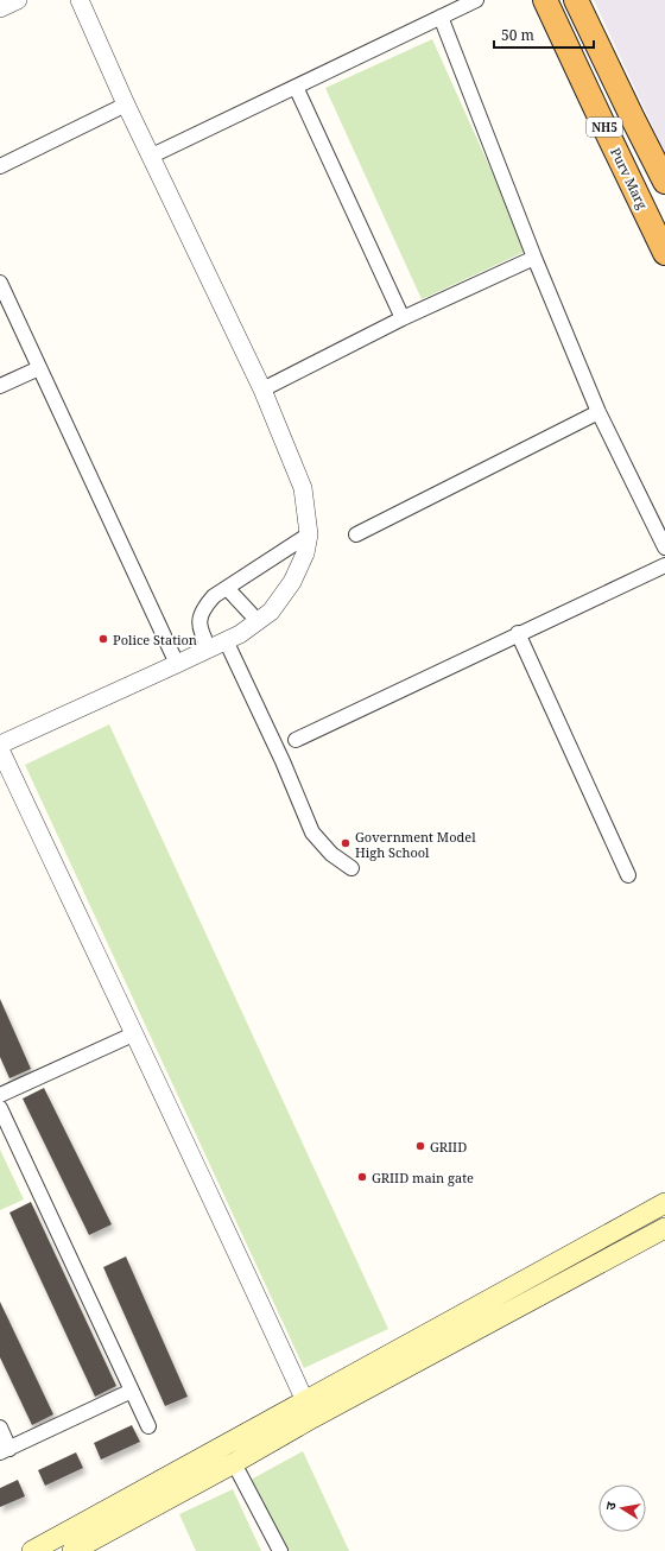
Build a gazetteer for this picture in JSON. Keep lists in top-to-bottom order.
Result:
{
  "streets": {
    "highway": ["NH5", "Purv Marg"]
  },
  "places": [
    "Police Station",
    "Government Model High School",
    "GRIID",
    "GRIID main gate"
  ],
  "scale_bar": "50 m",
  "north": "left"
}
